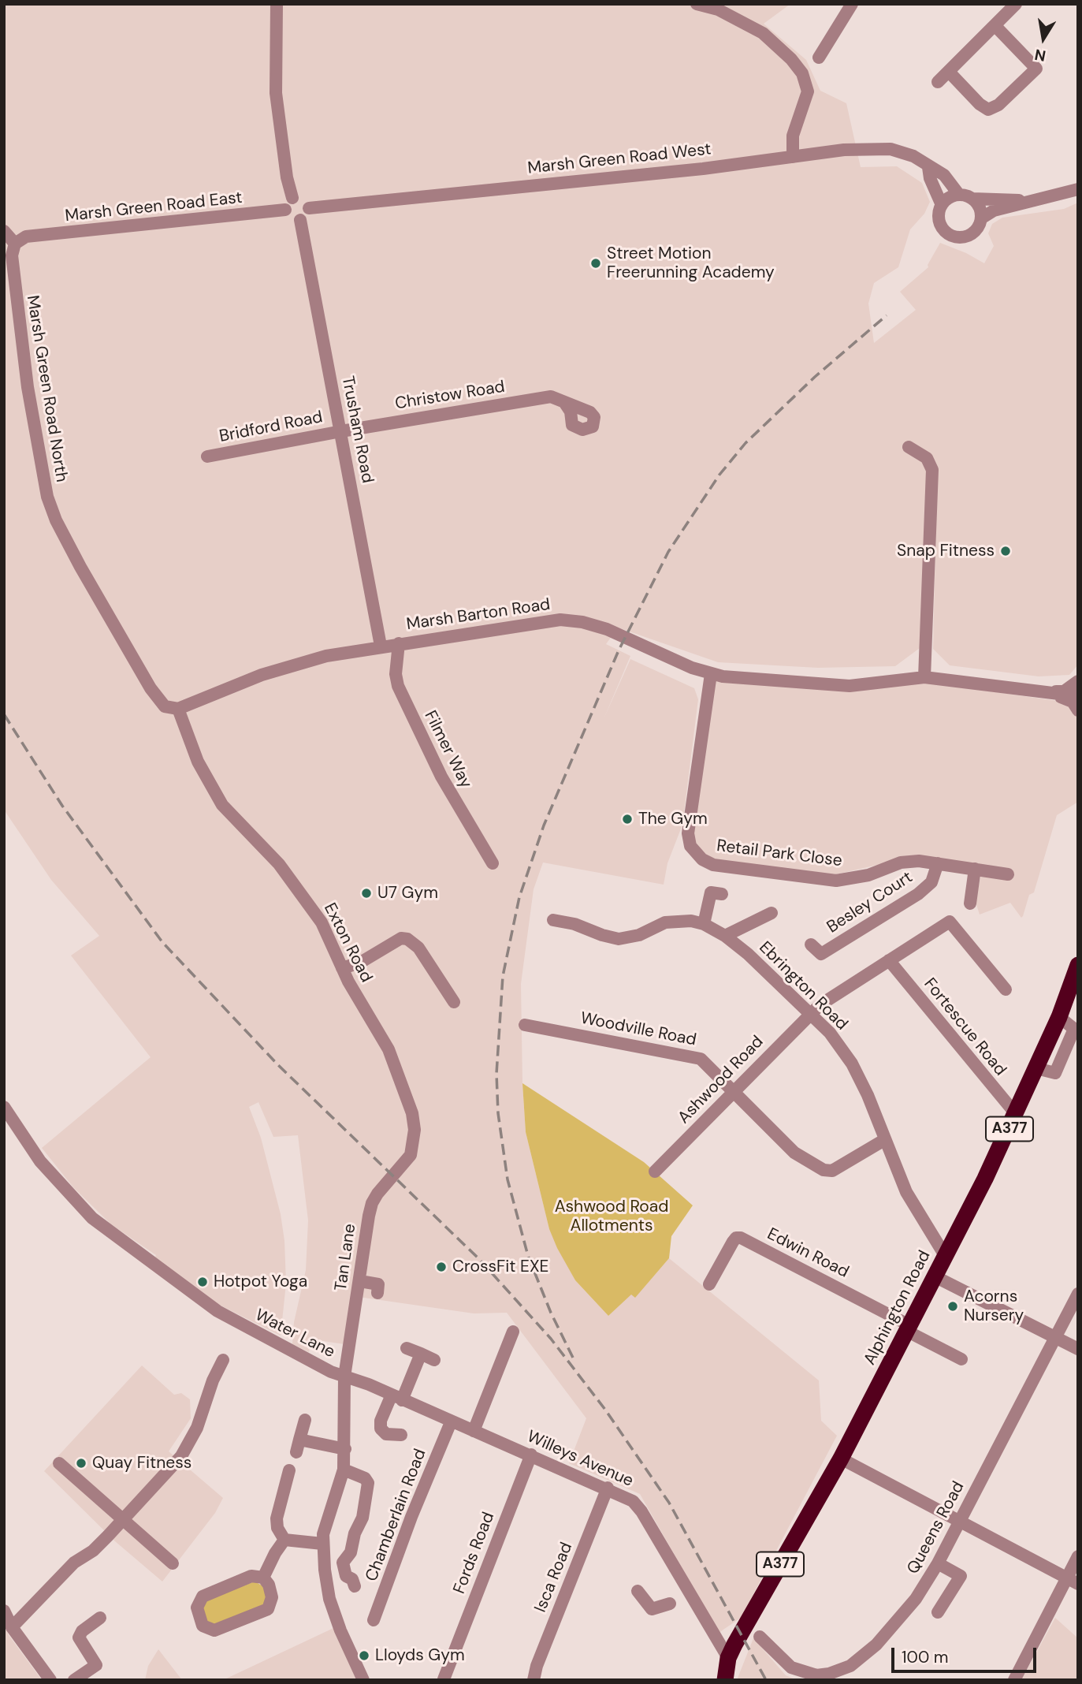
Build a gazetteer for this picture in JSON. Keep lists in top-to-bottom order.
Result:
{
  "streets": {
    "highway": ["A377", "Alphington Road"],
    "street": [
      "Marsh Green Road West",
      "Marsh Green Road East",
      "Marsh Green Road North",
      "Christow Road",
      "Bridford Road",
      "Trusham Road",
      "Marsh Barton Road",
      "Filmer Way",
      "Retail Park Close",
      "Besley Court",
      "Exton Road",
      "Ebrington Road",
      "Fortescue Road",
      "Woodville Road",
      "Ashwood Road",
      "Edwin Road",
      "Tan Lane",
      "Water Lane",
      "Willeys Avenue",
      "Chamberlain Road",
      "Queens Road",
      "Fords Road",
      "Isca Road"
    ]
  },
  "crossings": [
    ["Marsh Green Road West", "Marsh Green Road East"],
    ["Marsh Green Road West", "Trusham Road"],
    ["Marsh Green Road East", "Marsh Green Road North"],
    ["Marsh Green Road East", "Trusham Road"],
    ["Marsh Green Road North", "Marsh Barton Road"],
    ["Marsh Green Road North", "Exton Road"],
    ["Christow Road", "Bridford Road"],
    ["Christow Road", "Trusham Road"],
    ["Bridford Road", "Trusham Road"],
    ["Trusham Road", "Marsh Barton Road"],
    ["Marsh Barton Road", "Filmer Way"],
    ["Marsh Barton Road", "Retail Park Close"],
    ["Marsh Barton Road", "Exton Road"],
    ["Retail Park Close", "Besley Court"],
    ["Exton Road", "Tan Lane"],
    ["Ebrington Road", "Woodville Road"],
    ["Ebrington Road", "Ashwood Road"],
    ["Ebrington Road", "Alphington Road"],
    ["Fortescue Road", "Ashwood Road"],
    ["Fortescue Road", "Alphington Road"],
    ["Woodville Road", "Ashwood Road"],
    ["A377", "Alphington Road"],
    ["A377", "Willeys Avenue"],
    ["Edwin Road", "Alphington Road"],
    ["Tan Lane", "Water Lane"],
    ["Tan Lane", "Willeys Avenue"],
    ["Alphington Road", "Willeys Avenue"],
    ["Water Lane", "Willeys Avenue"],
    ["Willeys Avenue", "Chamberlain Road"],
    ["Willeys Avenue", "Fords Road"],
    ["Willeys Avenue", "Isca Road"]
  ],
  "parks": ["Ashwood Road Allotments"],
  "places": [
    "Street Motion Freerunning Academy",
    "Snap Fitness",
    "The Gym",
    "U7 Gym",
    "CrossFit EXE",
    "Hotpot Yoga",
    "Acorns Nursery",
    "Quay Fitness",
    "Lloyds Gym"
  ],
  "scale_bar": "100 m",
  "north": "bottom"
}
